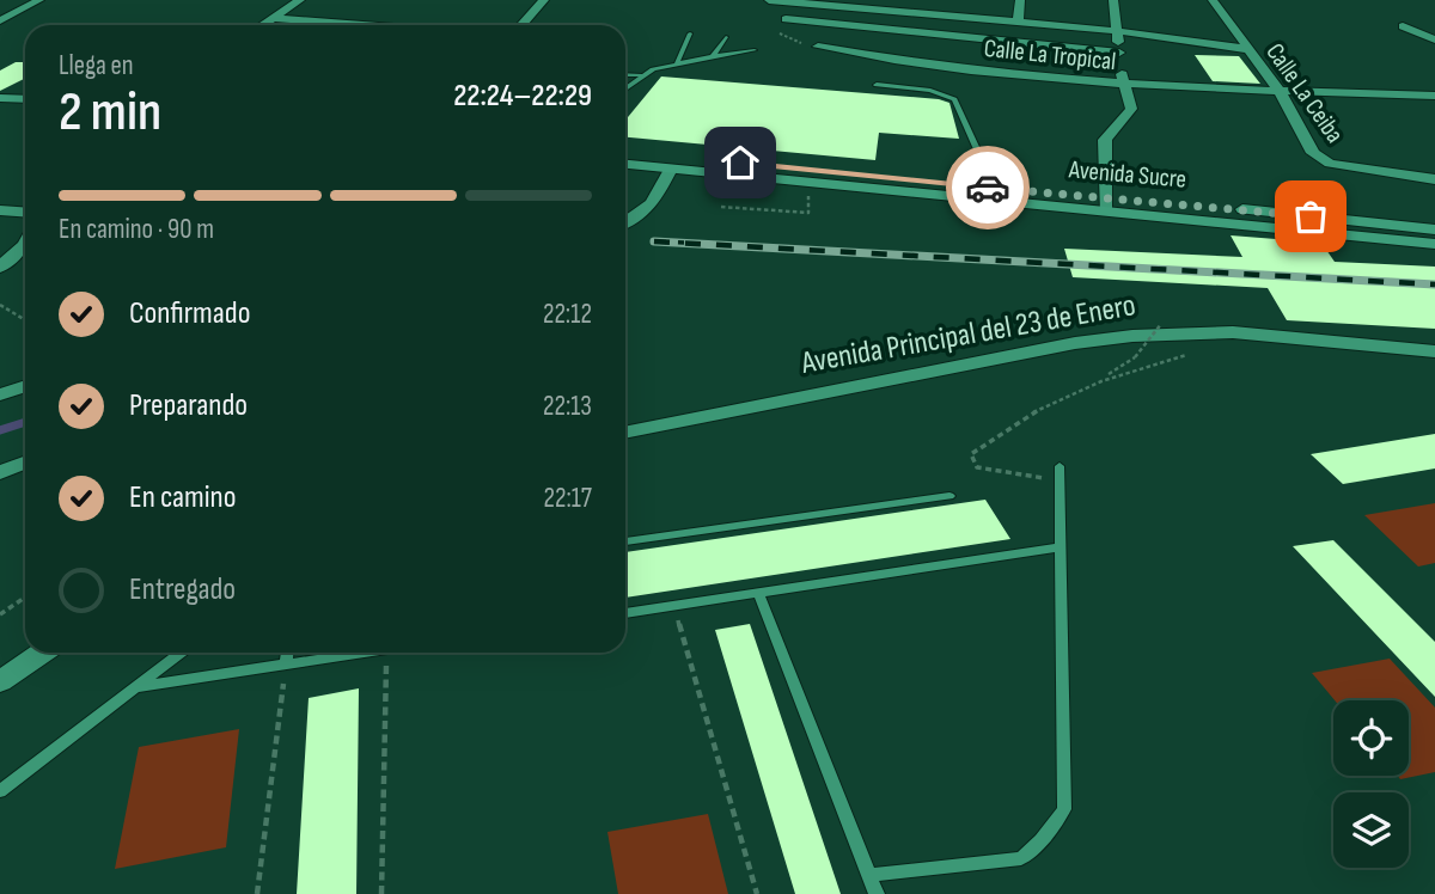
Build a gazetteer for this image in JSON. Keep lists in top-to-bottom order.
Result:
{
  "streets": {
    "main road": ["Avenida Sucre"],
    "street": ["Calle La Tropical", "Calle La Ceiba", "Avenida Principal del 23 de Enero"]
  },
  "crossings": [
    ["Calle La Tropical", "Calle La Ceiba"]
  ],
  "page": {
    "heading": ["2 min", "Llega en", "22:24–22:29"],
    "bar": "En camino · 90 m",
    "list": [
      ["Confirmado", "22:12"],
      ["Preparando", "22:13"],
      ["En camino", "22:17"],
      "Entregado"
    ]
  }
}
